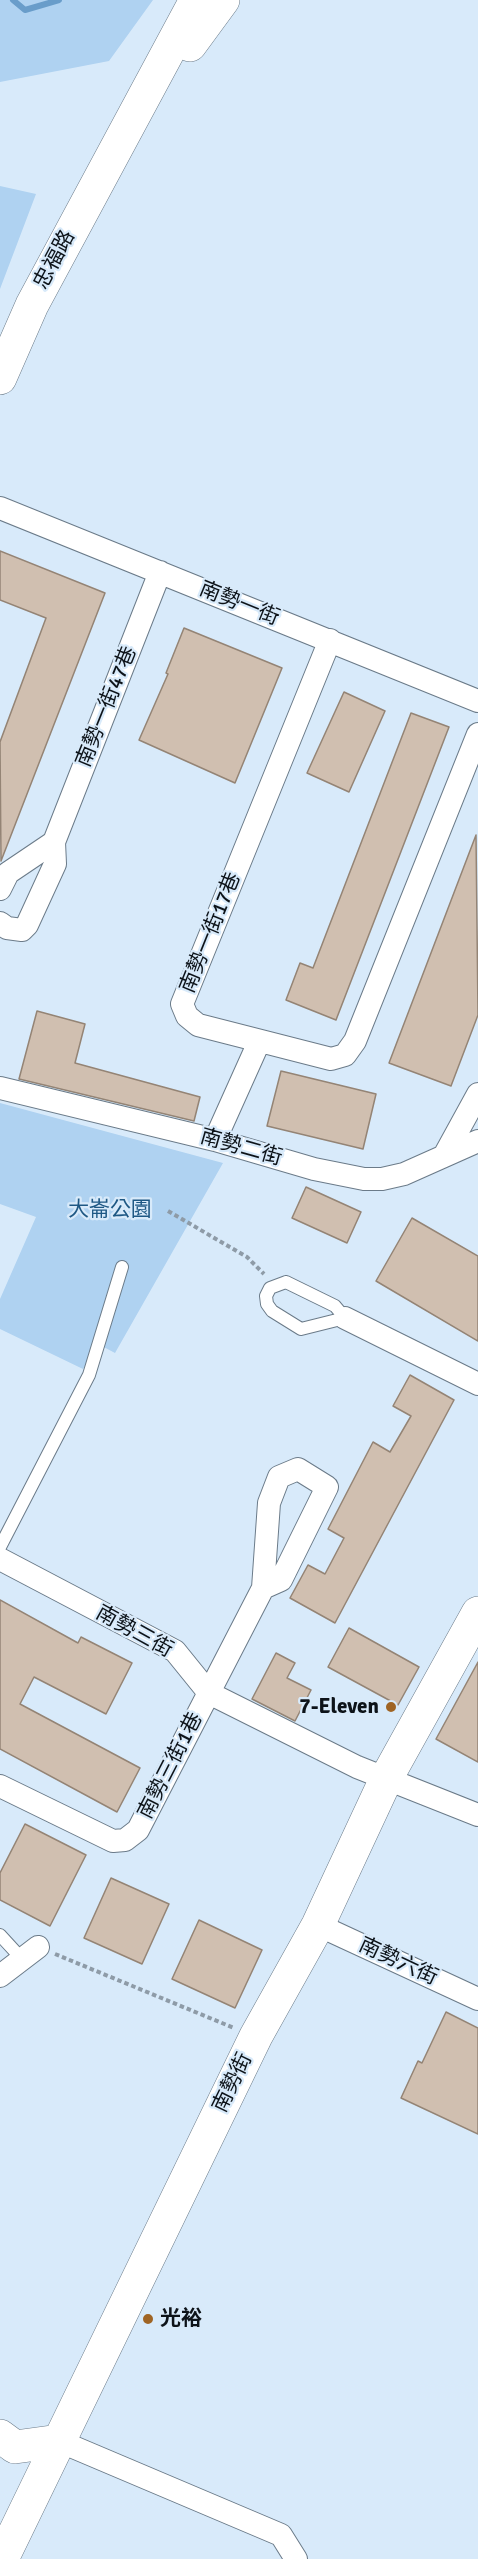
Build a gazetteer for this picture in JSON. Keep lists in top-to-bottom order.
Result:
{
  "streets": {
    "main road": ["忠福路", "南勢街"],
    "street": [
      "南勢一街",
      "南勢一街47巷",
      "南勢一街17巷",
      "南勢二街",
      "南勢三街",
      "南勢三街1巷",
      "南勢六街"
    ]
  },
  "crossings": [
    ["南勢一街", "南勢一街47巷"],
    ["南勢一街", "南勢一街17巷"],
    ["南勢三街", "南勢三街1巷"],
    ["南勢三街", "南勢街"],
    ["南勢六街", "南勢街"]
  ],
  "parks": ["大崙公園"],
  "places": ["7-Eleven", "光裕"]
}
